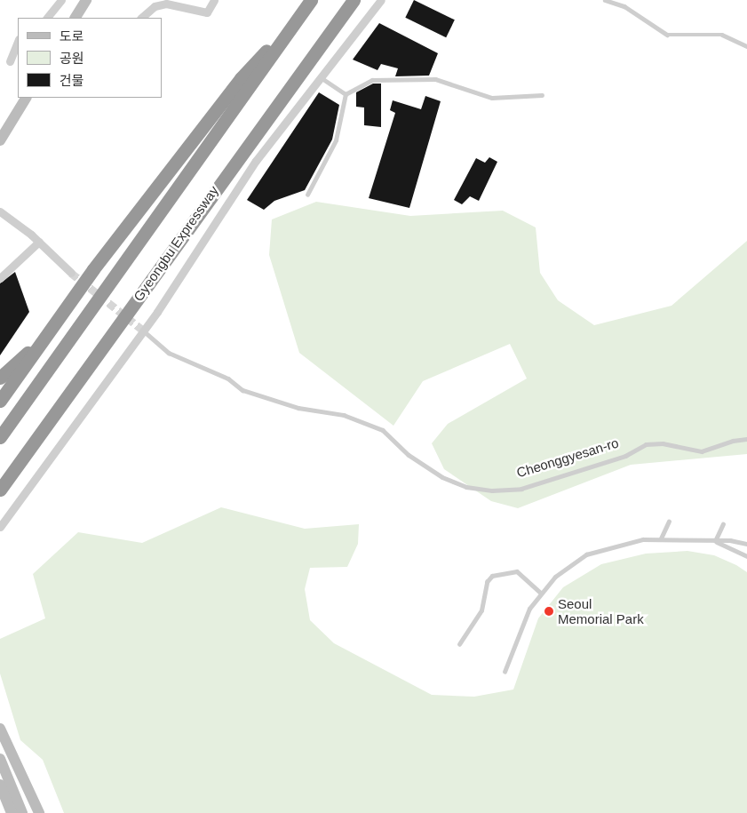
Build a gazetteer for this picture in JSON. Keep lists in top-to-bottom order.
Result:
{
  "streets": {
    "highway": ["Gyeongbu Expressway"],
    "lane": ["Cheonggyesan-ro"]
  },
  "places": ["Seoul Memorial Park"],
  "legend": ["도로", "공원", "건물"]
}
